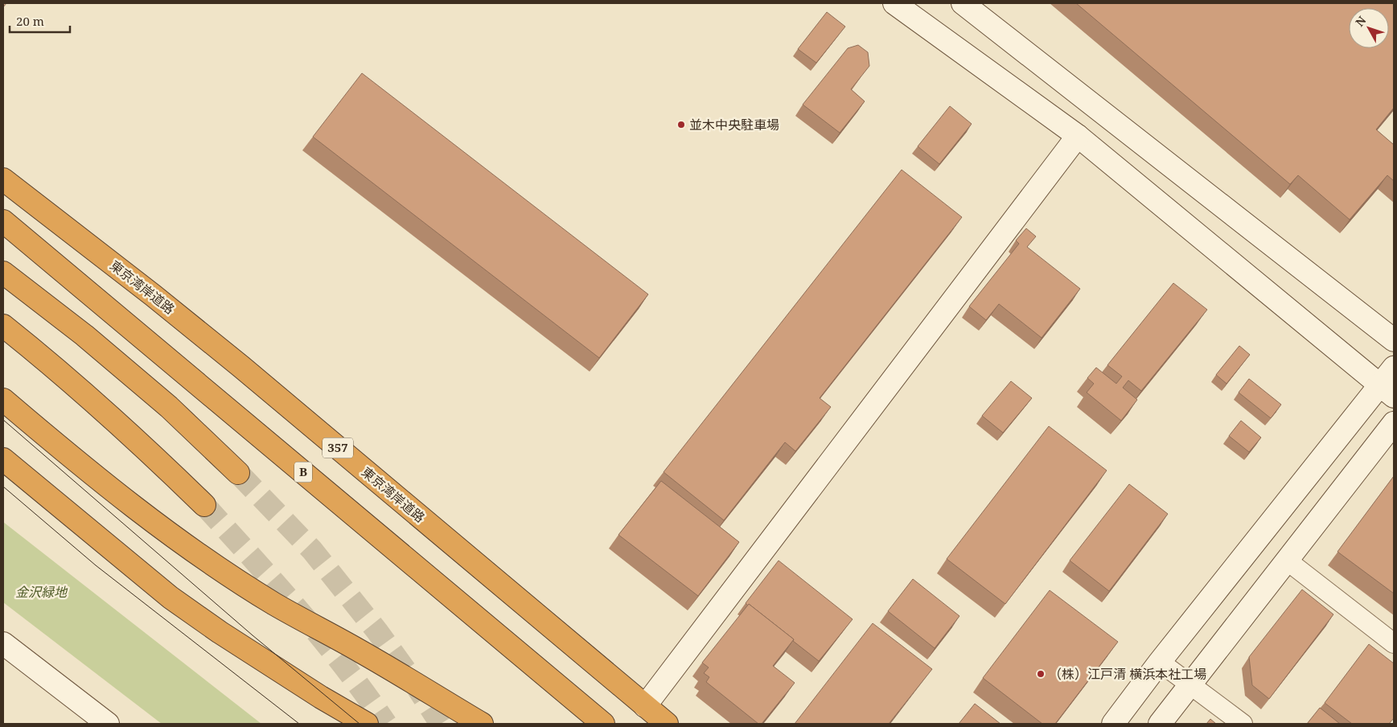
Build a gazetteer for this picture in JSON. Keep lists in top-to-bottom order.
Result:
{
  "streets": {
    "highway": ["東京湾岸道路", "357", "B"]
  },
  "parks": ["金沢緑地"],
  "places": ["並木中央駐車場", "（株）江戸清 横浜本社工場"],
  "scale_bar": "20 m",
  "north": "top left"
}
